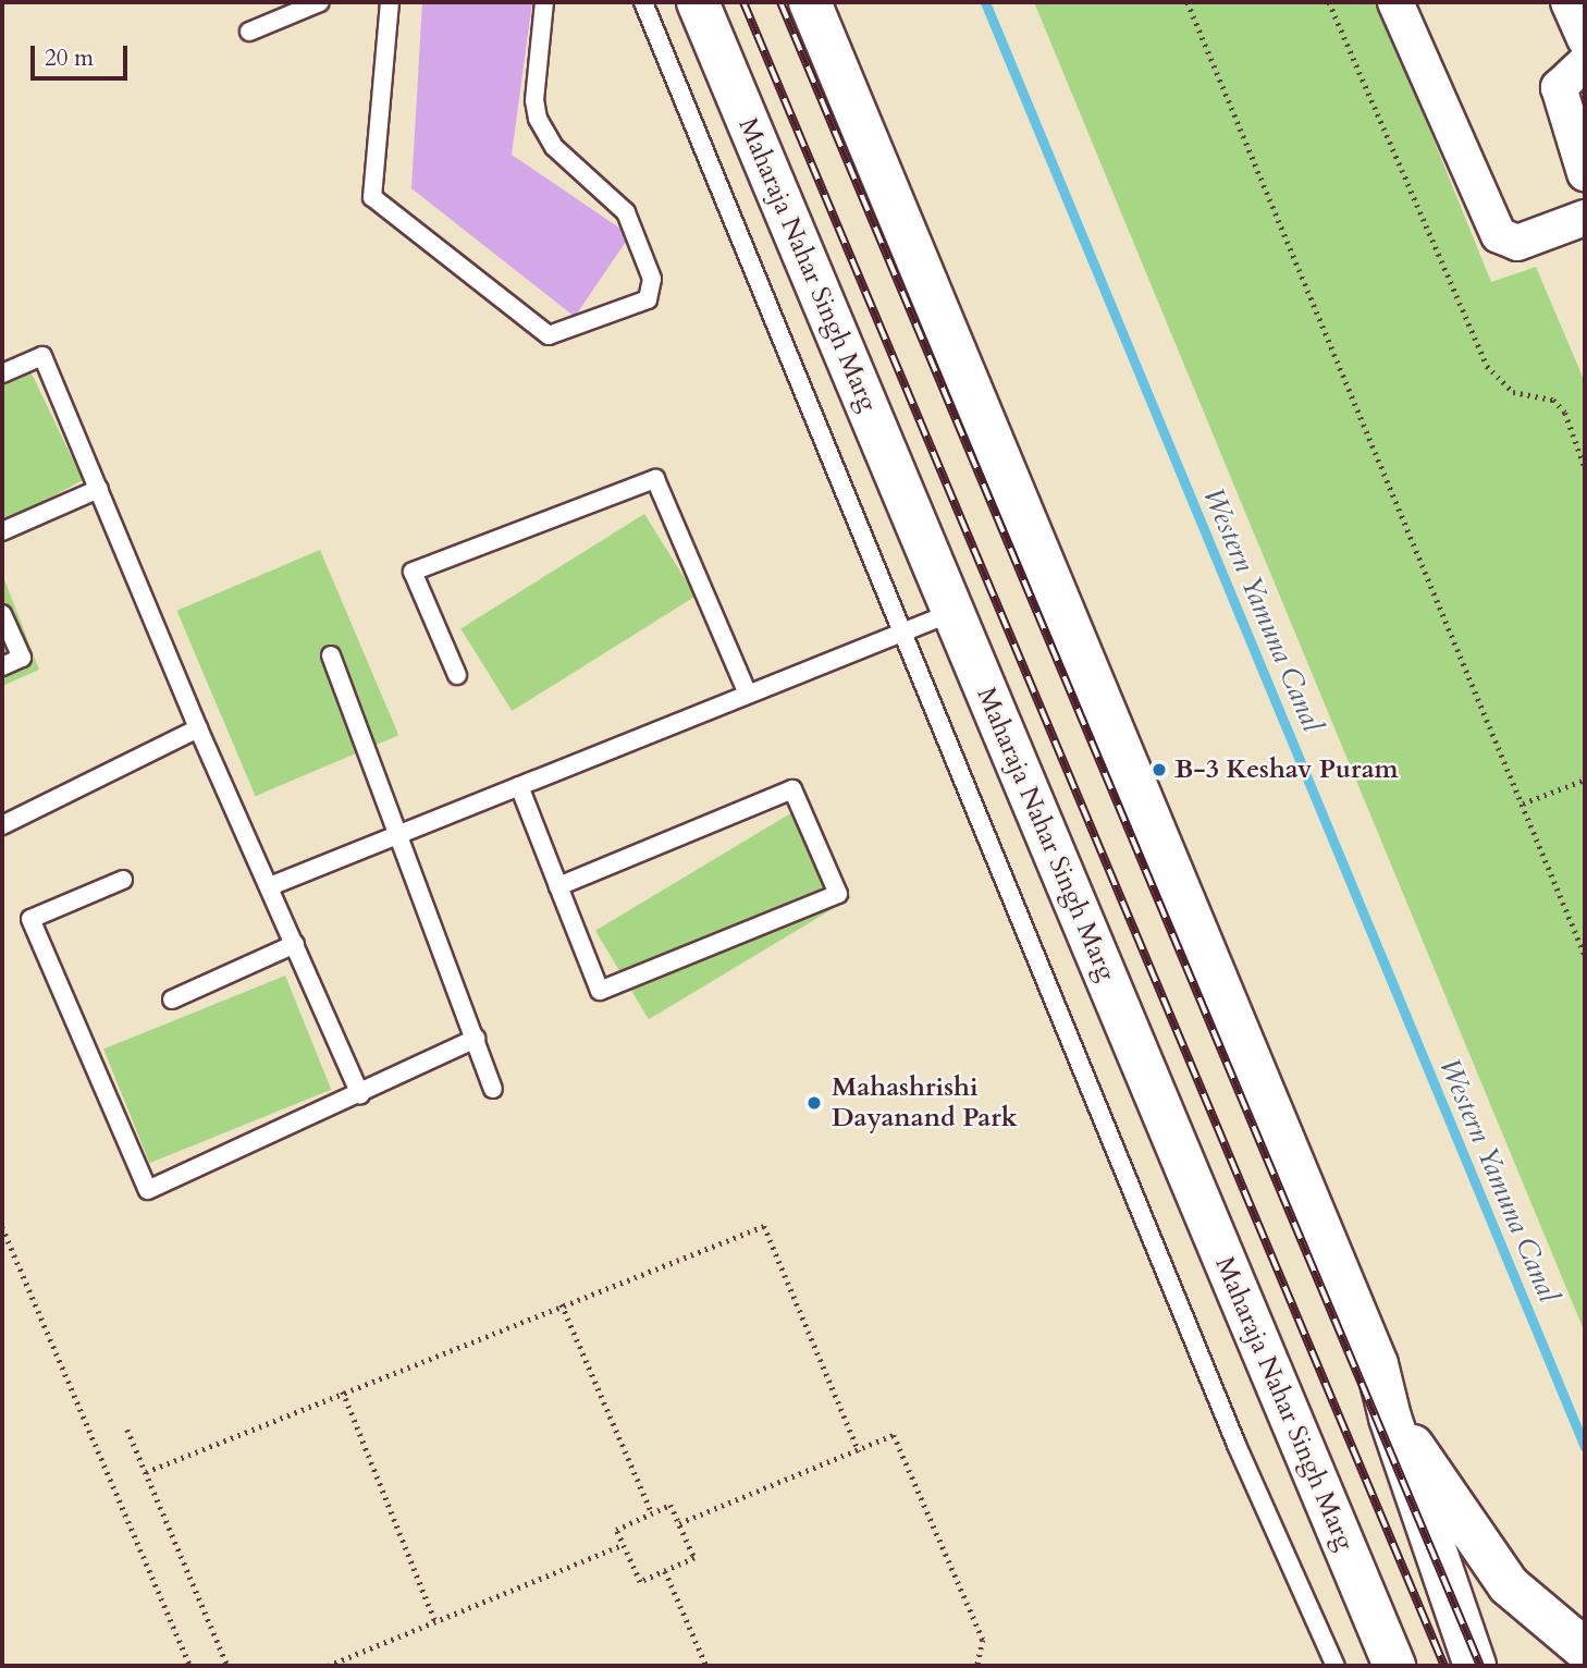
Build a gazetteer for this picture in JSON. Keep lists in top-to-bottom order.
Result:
{
  "streets": {
    "main road": ["Maharaja Nahar Singh Marg"]
  },
  "water": ["Western Yamuna Canal"],
  "places": ["B-3 Keshav Puram", "Mahashrishi Dayanand Park"],
  "scale_bar": "20 m"
}
